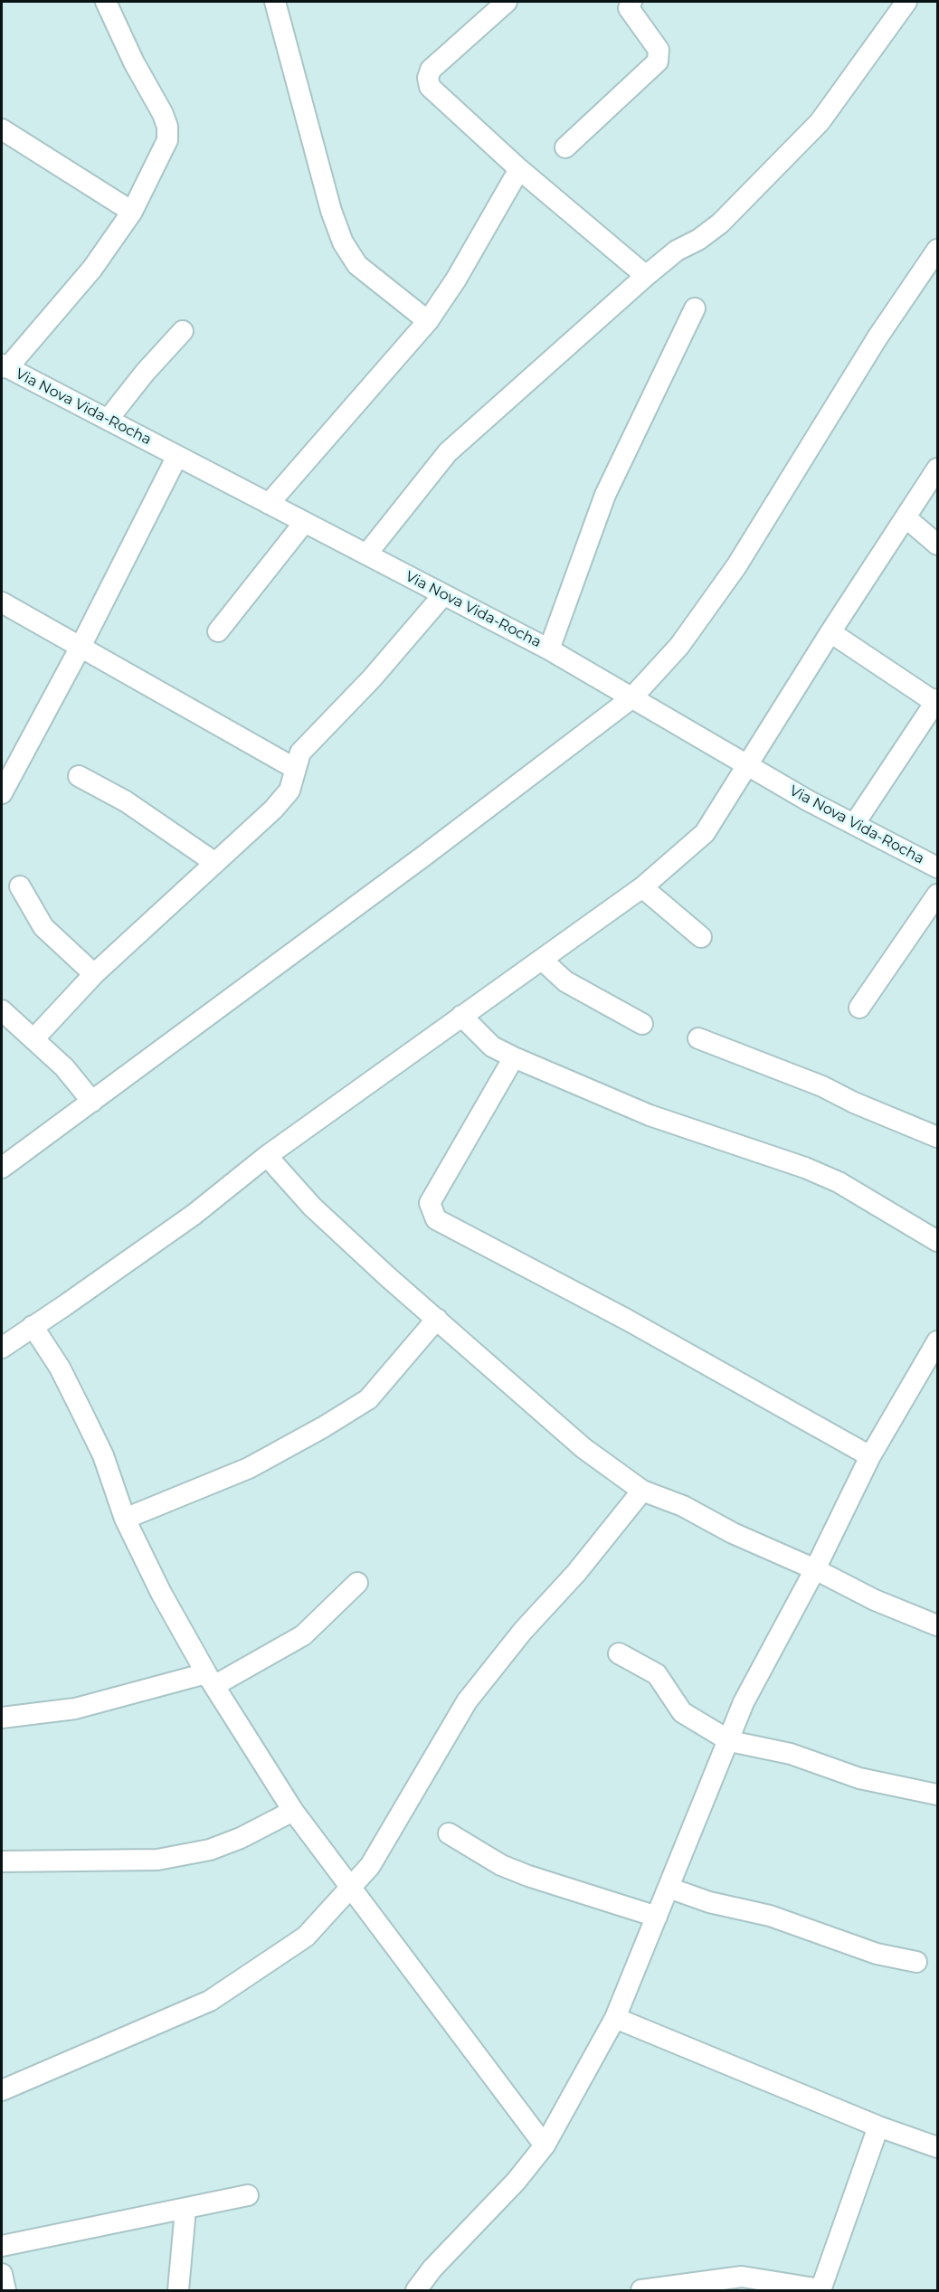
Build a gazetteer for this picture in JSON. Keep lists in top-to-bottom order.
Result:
{
  "streets": {
    "street": ["Via Nova Vida-Rocha"]
  }
}
